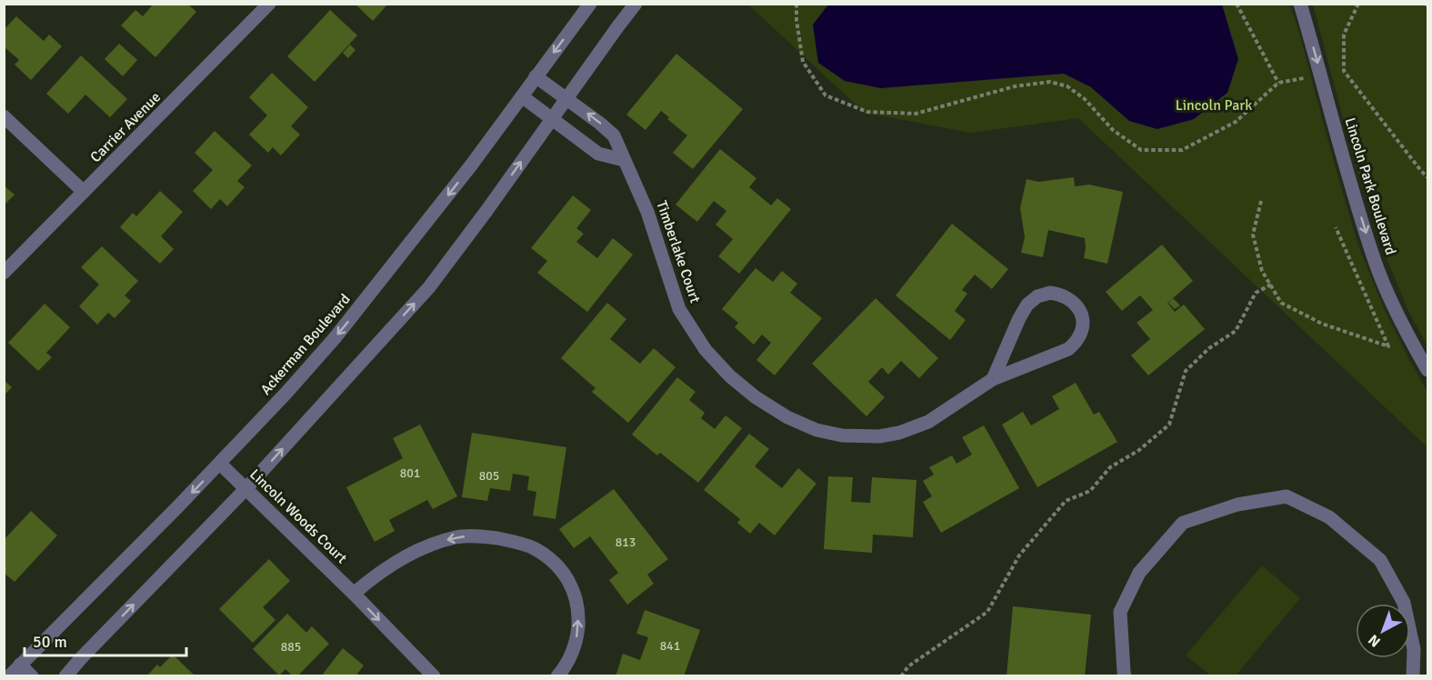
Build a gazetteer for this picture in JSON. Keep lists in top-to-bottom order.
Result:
{
  "streets": {
    "street": [
      "Carrier Avenue",
      "Lincoln Park Boulevard",
      "Timberlake Court",
      "Ackerman Boulevard",
      "Lincoln Woods Court"
    ]
  },
  "crossings": [
    ["Timberlake Court", "Ackerman Boulevard"],
    ["Ackerman Boulevard", "Lincoln Woods Court"]
  ],
  "one_way": ["Lincoln Park Boulevard", "Lincoln Woods Court"],
  "parks": ["Lincoln Park"],
  "house_numbers": [
    "801",
    "805",
    "813",
    "841",
    "885"
  ],
  "scale_bar": "50 m",
  "north": "bottom left"
}
